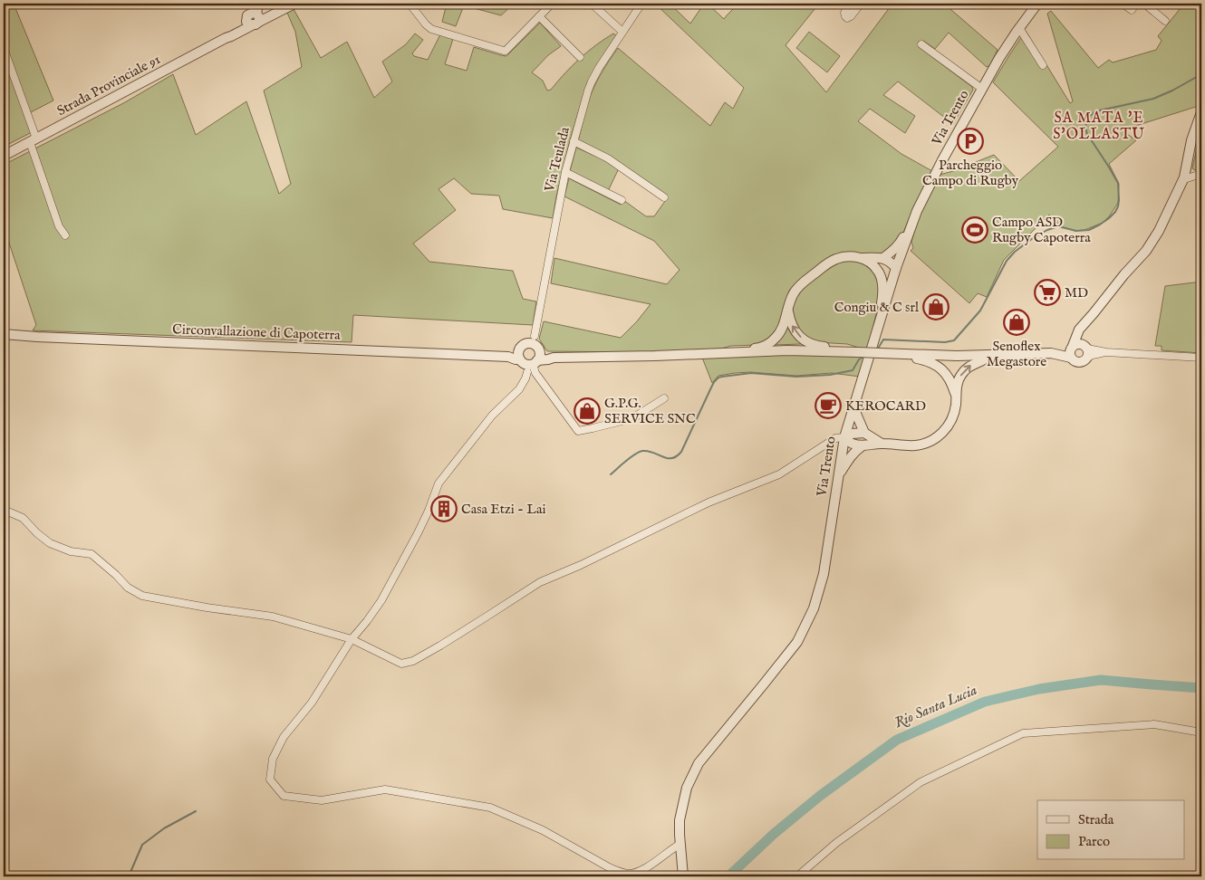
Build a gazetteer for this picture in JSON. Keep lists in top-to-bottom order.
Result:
{
  "streets": {
    "street": [
      "Strada Provinciale 91",
      "Via Trento",
      "Via Teulada",
      "Circonvallazione di Capoterra"
    ]
  },
  "districts": ["SA MATA 'E S'OLLASTU"],
  "water": ["Rio Santa Lucia"],
  "places": {
    "parking": ["Parcheggio Campo di Rugby"],
    "sports": ["Campo ASD Rugby Capoterra"],
    "supermarket": ["MD"],
    "shop": ["Congiu & C srl", "Senoflex Megastore", "G.P.G. SERVICE SNC"],
    "cafe": ["KEROCARD"],
    "building": ["Casa Etzi - Lai"]
  },
  "legend": ["Strada", "Parco"]
}
